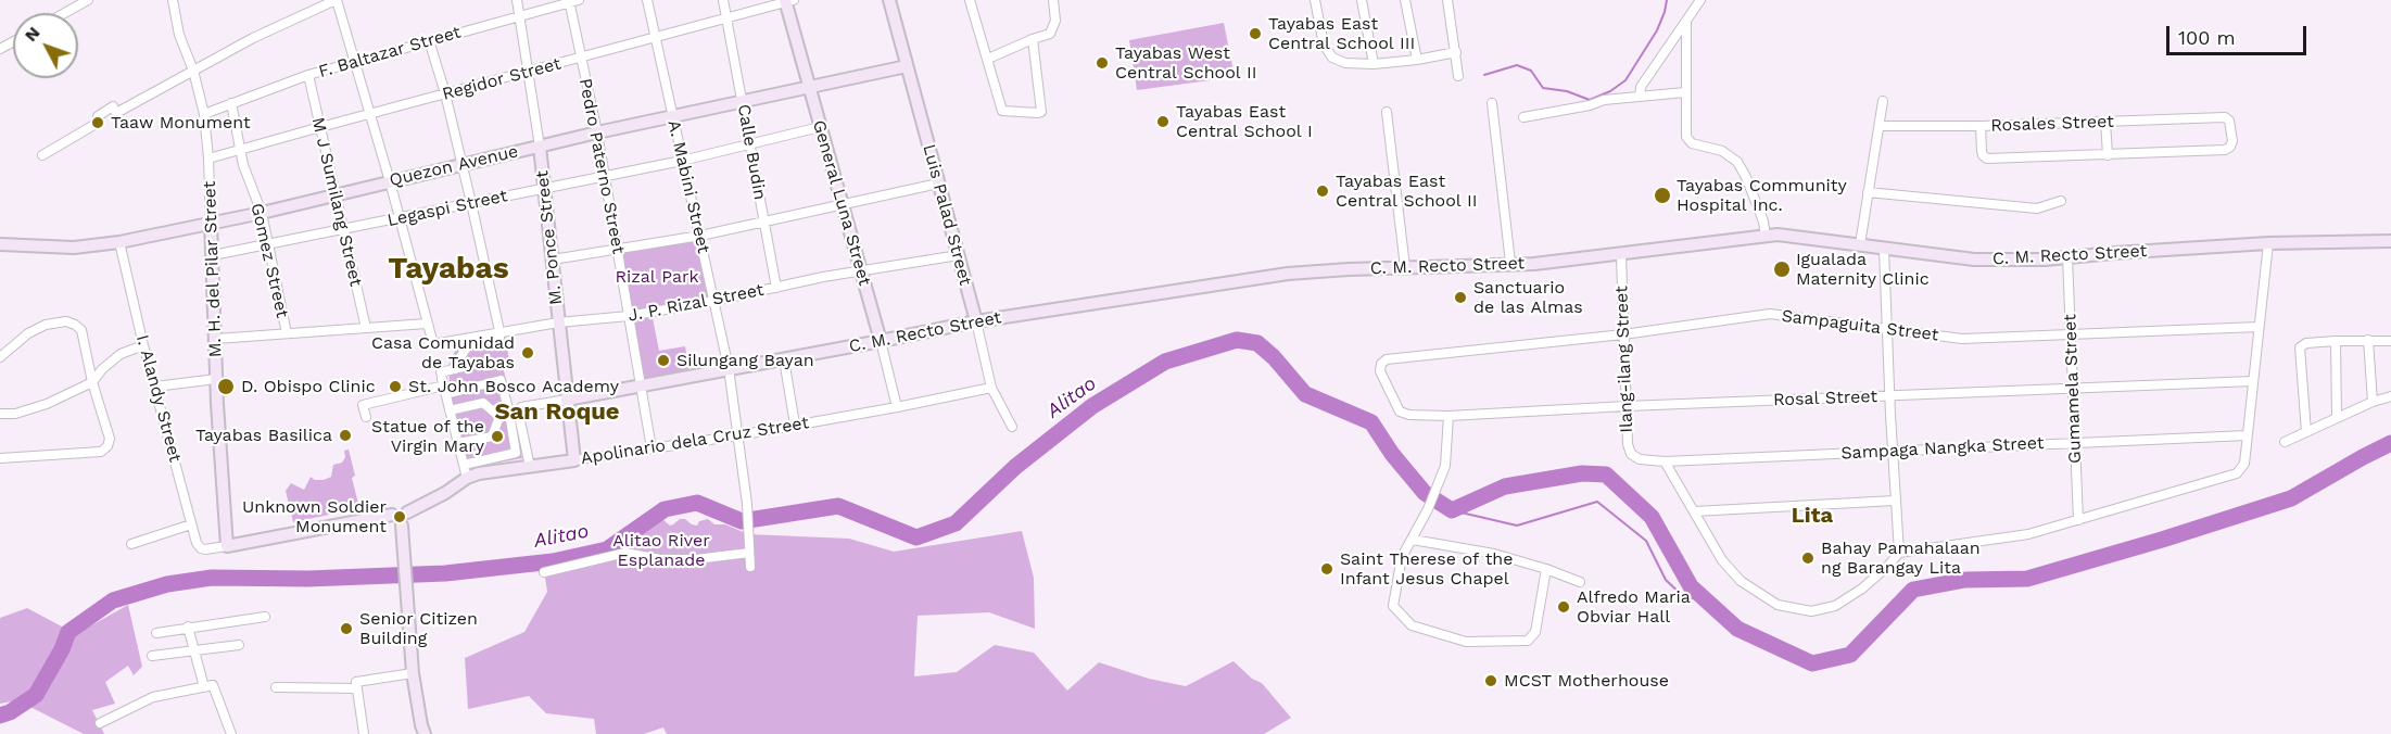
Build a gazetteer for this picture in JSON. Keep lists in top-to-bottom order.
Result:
{
  "streets": {
    "main road": [
      "Quezon Avenue",
      "General Luna Street",
      "Luis Palad Street",
      "M. Ponce Street",
      "C. M. Recto Street",
      "M. H. del Pilar Street",
      "Apolinario dela Cruz Street"
    ],
    "street": [
      "F. Baltazar Street",
      "Regidor Street",
      "Rosales Street",
      "Calle Budin",
      "Pedro Paterno Street",
      "A. Mabini Street",
      "M J Sumilang Street",
      "Legaspi Street",
      "Gomez Street",
      "J. P. Rizal Street",
      "Sampaguita Street",
      "Ilang-ilang Street",
      "Gumamela Street",
      "I. Alandy Street",
      "Rosal Street",
      "Sampaga Nangka Street"
    ]
  },
  "crossings": [
    ["F. Baltazar Street", "Pedro Paterno Street"],
    ["F. Baltazar Street", "M J Sumilang Street"],
    ["F. Baltazar Street", "M. Ponce Street"],
    ["F. Baltazar Street", "Gomez Street"],
    ["F. Baltazar Street", "M. H. del Pilar Street"],
    ["Regidor Street", "Calle Budin"],
    ["Regidor Street", "Pedro Paterno Street"],
    ["Regidor Street", "A. Mabini Street"],
    ["Regidor Street", "M J Sumilang Street"],
    ["Regidor Street", "General Luna Street"],
    ["Regidor Street", "M. Ponce Street"],
    ["Regidor Street", "Gomez Street"],
    ["Regidor Street", "M. H. del Pilar Street"],
    ["Calle Budin", "Quezon Avenue"],
    ["Calle Budin", "Legaspi Street"],
    ["Calle Budin", "J. P. Rizal Street"],
    ["Quezon Avenue", "Pedro Paterno Street"],
    ["Quezon Avenue", "A. Mabini Street"],
    ["Quezon Avenue", "M J Sumilang Street"],
    ["Quezon Avenue", "General Luna Street"],
    ["Quezon Avenue", "Luis Palad Street"],
    ["Quezon Avenue", "M. Ponce Street"],
    ["Quezon Avenue", "Gomez Street"],
    ["Quezon Avenue", "M. H. del Pilar Street"],
    ["Quezon Avenue", "I. Alandy Street"],
    ["Pedro Paterno Street", "Legaspi Street"],
    ["Pedro Paterno Street", "C. M. Recto Street"],
    ["Pedro Paterno Street", "J. P. Rizal Street"],
    ["Pedro Paterno Street", "Apolinario dela Cruz Street"],
    ["A. Mabini Street", "Legaspi Street"],
    ["A. Mabini Street", "C. M. Recto Street"],
    ["A. Mabini Street", "J. P. Rizal Street"],
    ["A. Mabini Street", "Apolinario dela Cruz Street"],
    ["M J Sumilang Street", "Legaspi Street"],
    ["General Luna Street", "Legaspi Street"],
    ["General Luna Street", "C. M. Recto Street"],
    ["General Luna Street", "J. P. Rizal Street"],
    ["General Luna Street", "Apolinario dela Cruz Street"],
    ["Legaspi Street", "M. Ponce Street"],
    ["Legaspi Street", "Gomez Street"],
    ["Legaspi Street", "M. H. del Pilar Street"],
    ["Luis Palad Street", "C. M. Recto Street"],
    ["Luis Palad Street", "J. P. Rizal Street"],
    ["Luis Palad Street", "Apolinario dela Cruz Street"],
    ["M. Ponce Street", "C. M. Recto Street"],
    ["M. Ponce Street", "J. P. Rizal Street"],
    ["M. Ponce Street", "Apolinario dela Cruz Street"],
    ["C. M. Recto Street", "Ilang-ilang Street"],
    ["C. M. Recto Street", "Gumamela Street"],
    ["M. H. del Pilar Street", "I. Alandy Street"],
    ["Sampaguita Street", "Ilang-ilang Street"],
    ["Sampaguita Street", "Gumamela Street"],
    ["Sampaguita Street", "Rosal Street"],
    ["Ilang-ilang Street", "Rosal Street"],
    ["Ilang-ilang Street", "Sampaga Nangka Street"],
    ["Gumamela Street", "Rosal Street"],
    ["Gumamela Street", "Sampaga Nangka Street"]
  ],
  "districts": ["Tayabas", "San Roque", "Lita"],
  "water": ["Alitao"],
  "parks": ["Rizal Park", "Alitao River Esplanade"],
  "places": [
    "Tayabas East Central School III",
    "Tayabas West Central School II",
    "Tayabas East Central School I",
    "Taaw Monument",
    "Tayabas East Central School II",
    "Tayabas Community Hospital Inc.",
    "Igualada Maternity Clinic",
    "Sanctuario de las Almas",
    "Casa Comunidad de Tayabas",
    "Silungang Bayan",
    "D. Obispo Clinic",
    "St. John Bosco Academy",
    "Tayabas Basilica",
    "Statue of the Virgin Mary",
    "Unknown Soldier Monument",
    "Bahay Pamahalaan ng Barangay Lita",
    "Saint Therese of the Infant Jesus Chapel",
    "Alfredo Maria Obviar Hall",
    "Senior Citizen Building",
    "MCST Motherhouse"
  ],
  "scale_bar": "100 m",
  "north": "top left"
}
